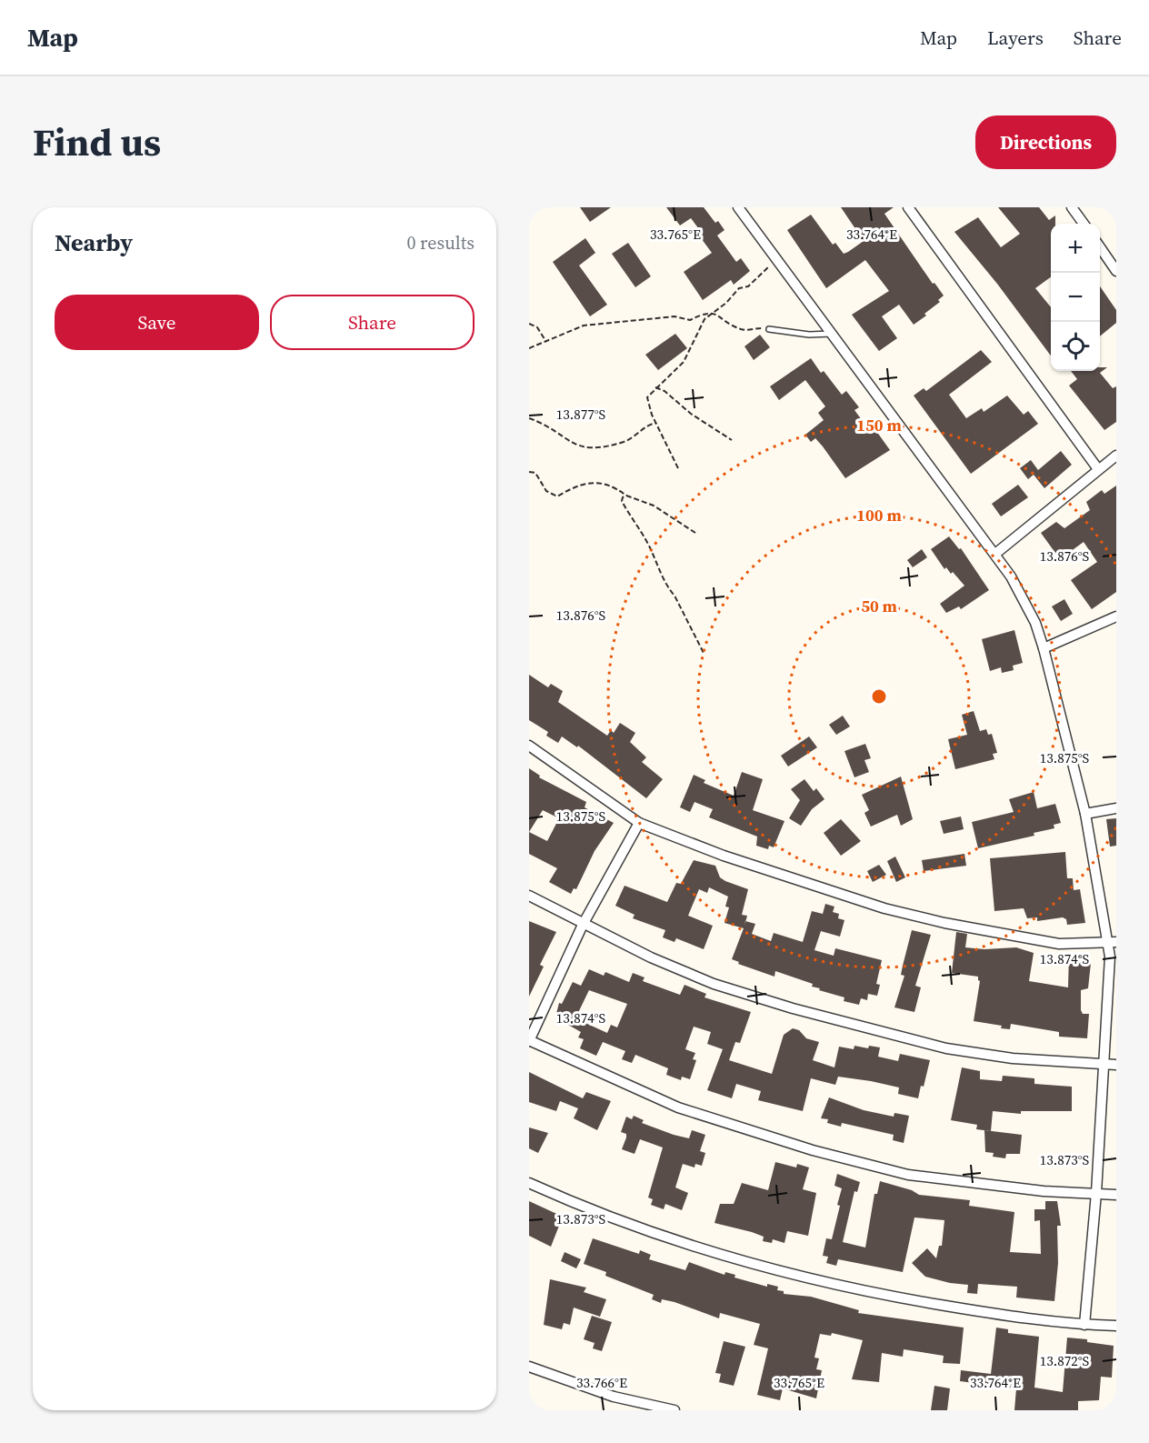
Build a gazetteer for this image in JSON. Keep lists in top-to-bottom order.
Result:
{
  "page": {
    "header": "Map",
    "nav": ["Map", "Layers", "Share"],
    "title": "Find us",
    "buttons": [
      "Directions",
      ["Save", "Share"]
    ],
    "heading": ["Nearby", "0 results"],
    "map_buttons": ["+", "−"]
  },
  "coordinates": [
    "33.765°E",
    "33.764°E",
    "13.877°S",
    "13.876°S",
    "13.875°S",
    "13.874°S",
    "13.873°S",
    "13.872°S",
    "33.766°E"
  ],
  "rings": ["150 m", "100 m", "50 m"]
}
